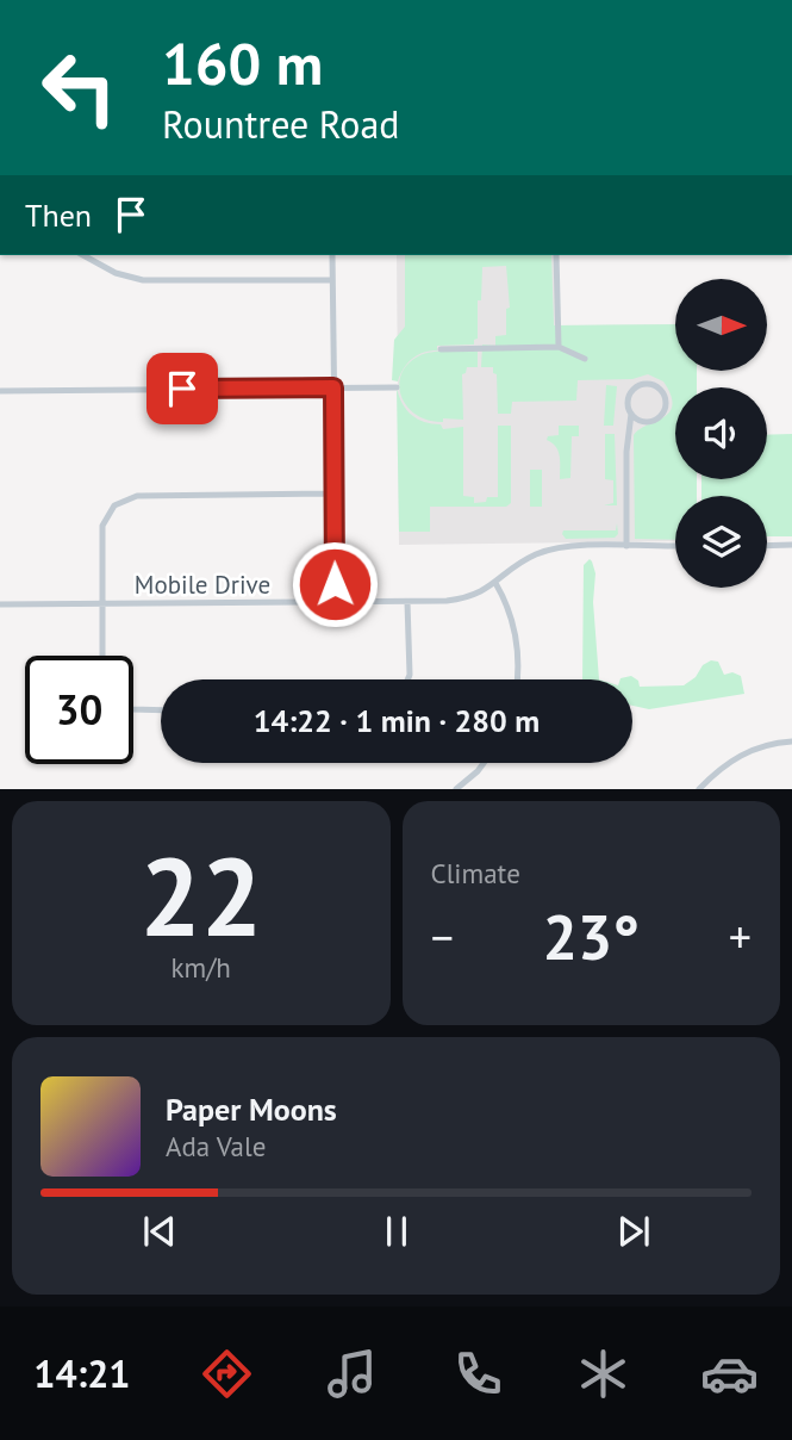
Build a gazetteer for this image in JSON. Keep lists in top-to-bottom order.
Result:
{
  "streets": {
    "street": ["Mobile Drive"]
  },
  "north": "right",
  "page": {
    "turn": ["160 m", "Rountree Road"],
    "then": "Then",
    "limit": "30",
    "trip": "14:22 · 1 min · 280 m",
    "tile": [
      ["22", "km/h"],
      "Climate"
    ],
    "heat": ["−", "23°", "+"],
    "song": ["Paper Moons", "Ada Vale"],
    "tabs": "14:21"
  }
}
